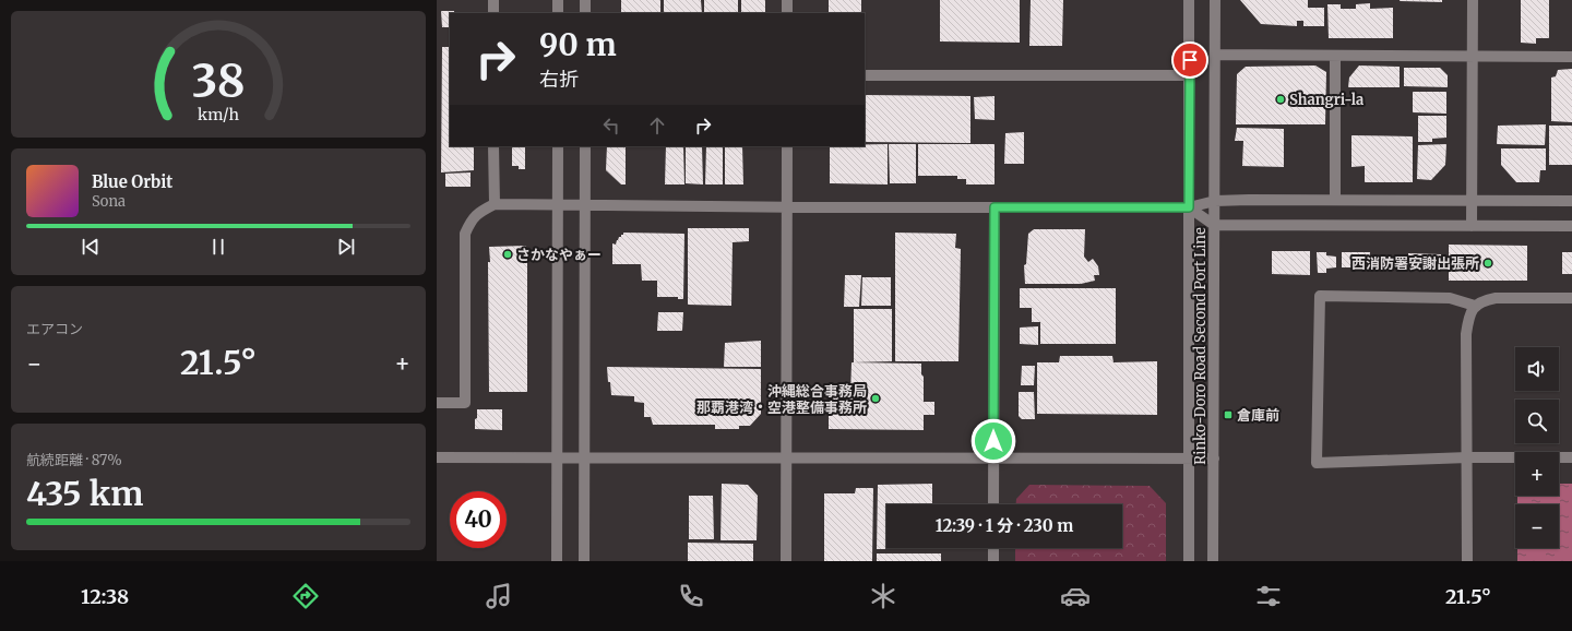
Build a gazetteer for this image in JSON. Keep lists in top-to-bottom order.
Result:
{
  "streets": {
    "street": ["Rinko-Doro Road Second Port Line"]
  },
  "places": {
    "other": [
      "Shangri-la",
      "さかなやぁー",
      "西消防署安謝出張所",
      "沖縄総合事務局 那覇港湾・空港整備事務所"
    ],
    "transit": ["倉庫前"]
  },
  "page": {
    "turn": ["90 m", "右折"],
    "song": ["Blue Orbit", "Sona"],
    "tile": [
      "エアコン",
      ["航続距離 · 87%", "435 km"]
    ],
    "heat": ["−", "21.5°", "+"],
    "map_buttons": ["+", "−"],
    "limit": "40",
    "trip": "12:39 · 1 分 · 230 m",
    "tabs": ["12:38", "21.5°"],
    "gauge": ["38", "km/h"]
  }
}
